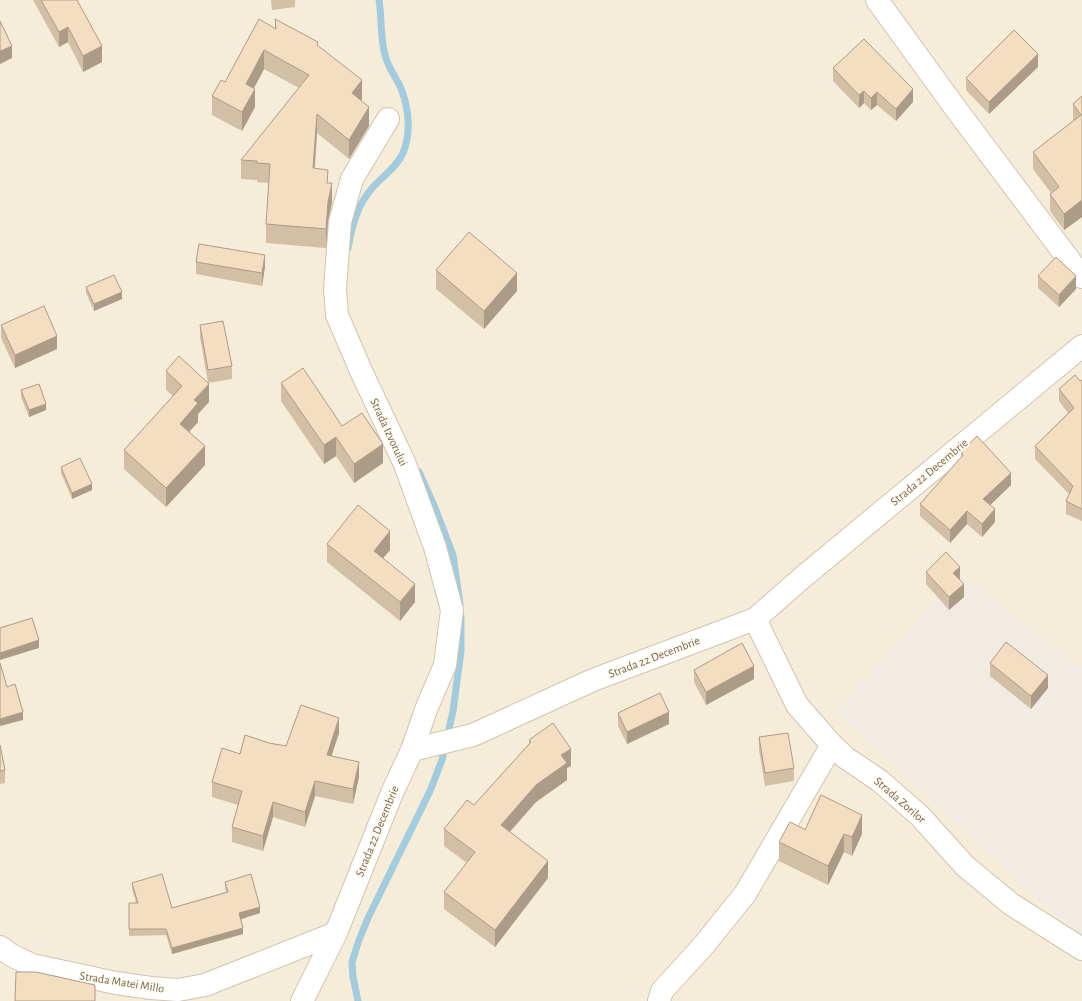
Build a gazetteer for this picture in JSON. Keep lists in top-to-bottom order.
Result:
{
  "streets": {
    "street": [
      "Strada Izvorului",
      "Strada 22 Decembrie",
      "Strada Zorilor",
      "Strada Matei Millo"
    ]
  },
  "crossings": [
    ["Strada Izvorului", "Strada 22 Decembrie"],
    ["Strada 22 Decembrie", "Strada Zorilor"],
    ["Strada 22 Decembrie", "Strada Matei Millo"]
  ]
}
